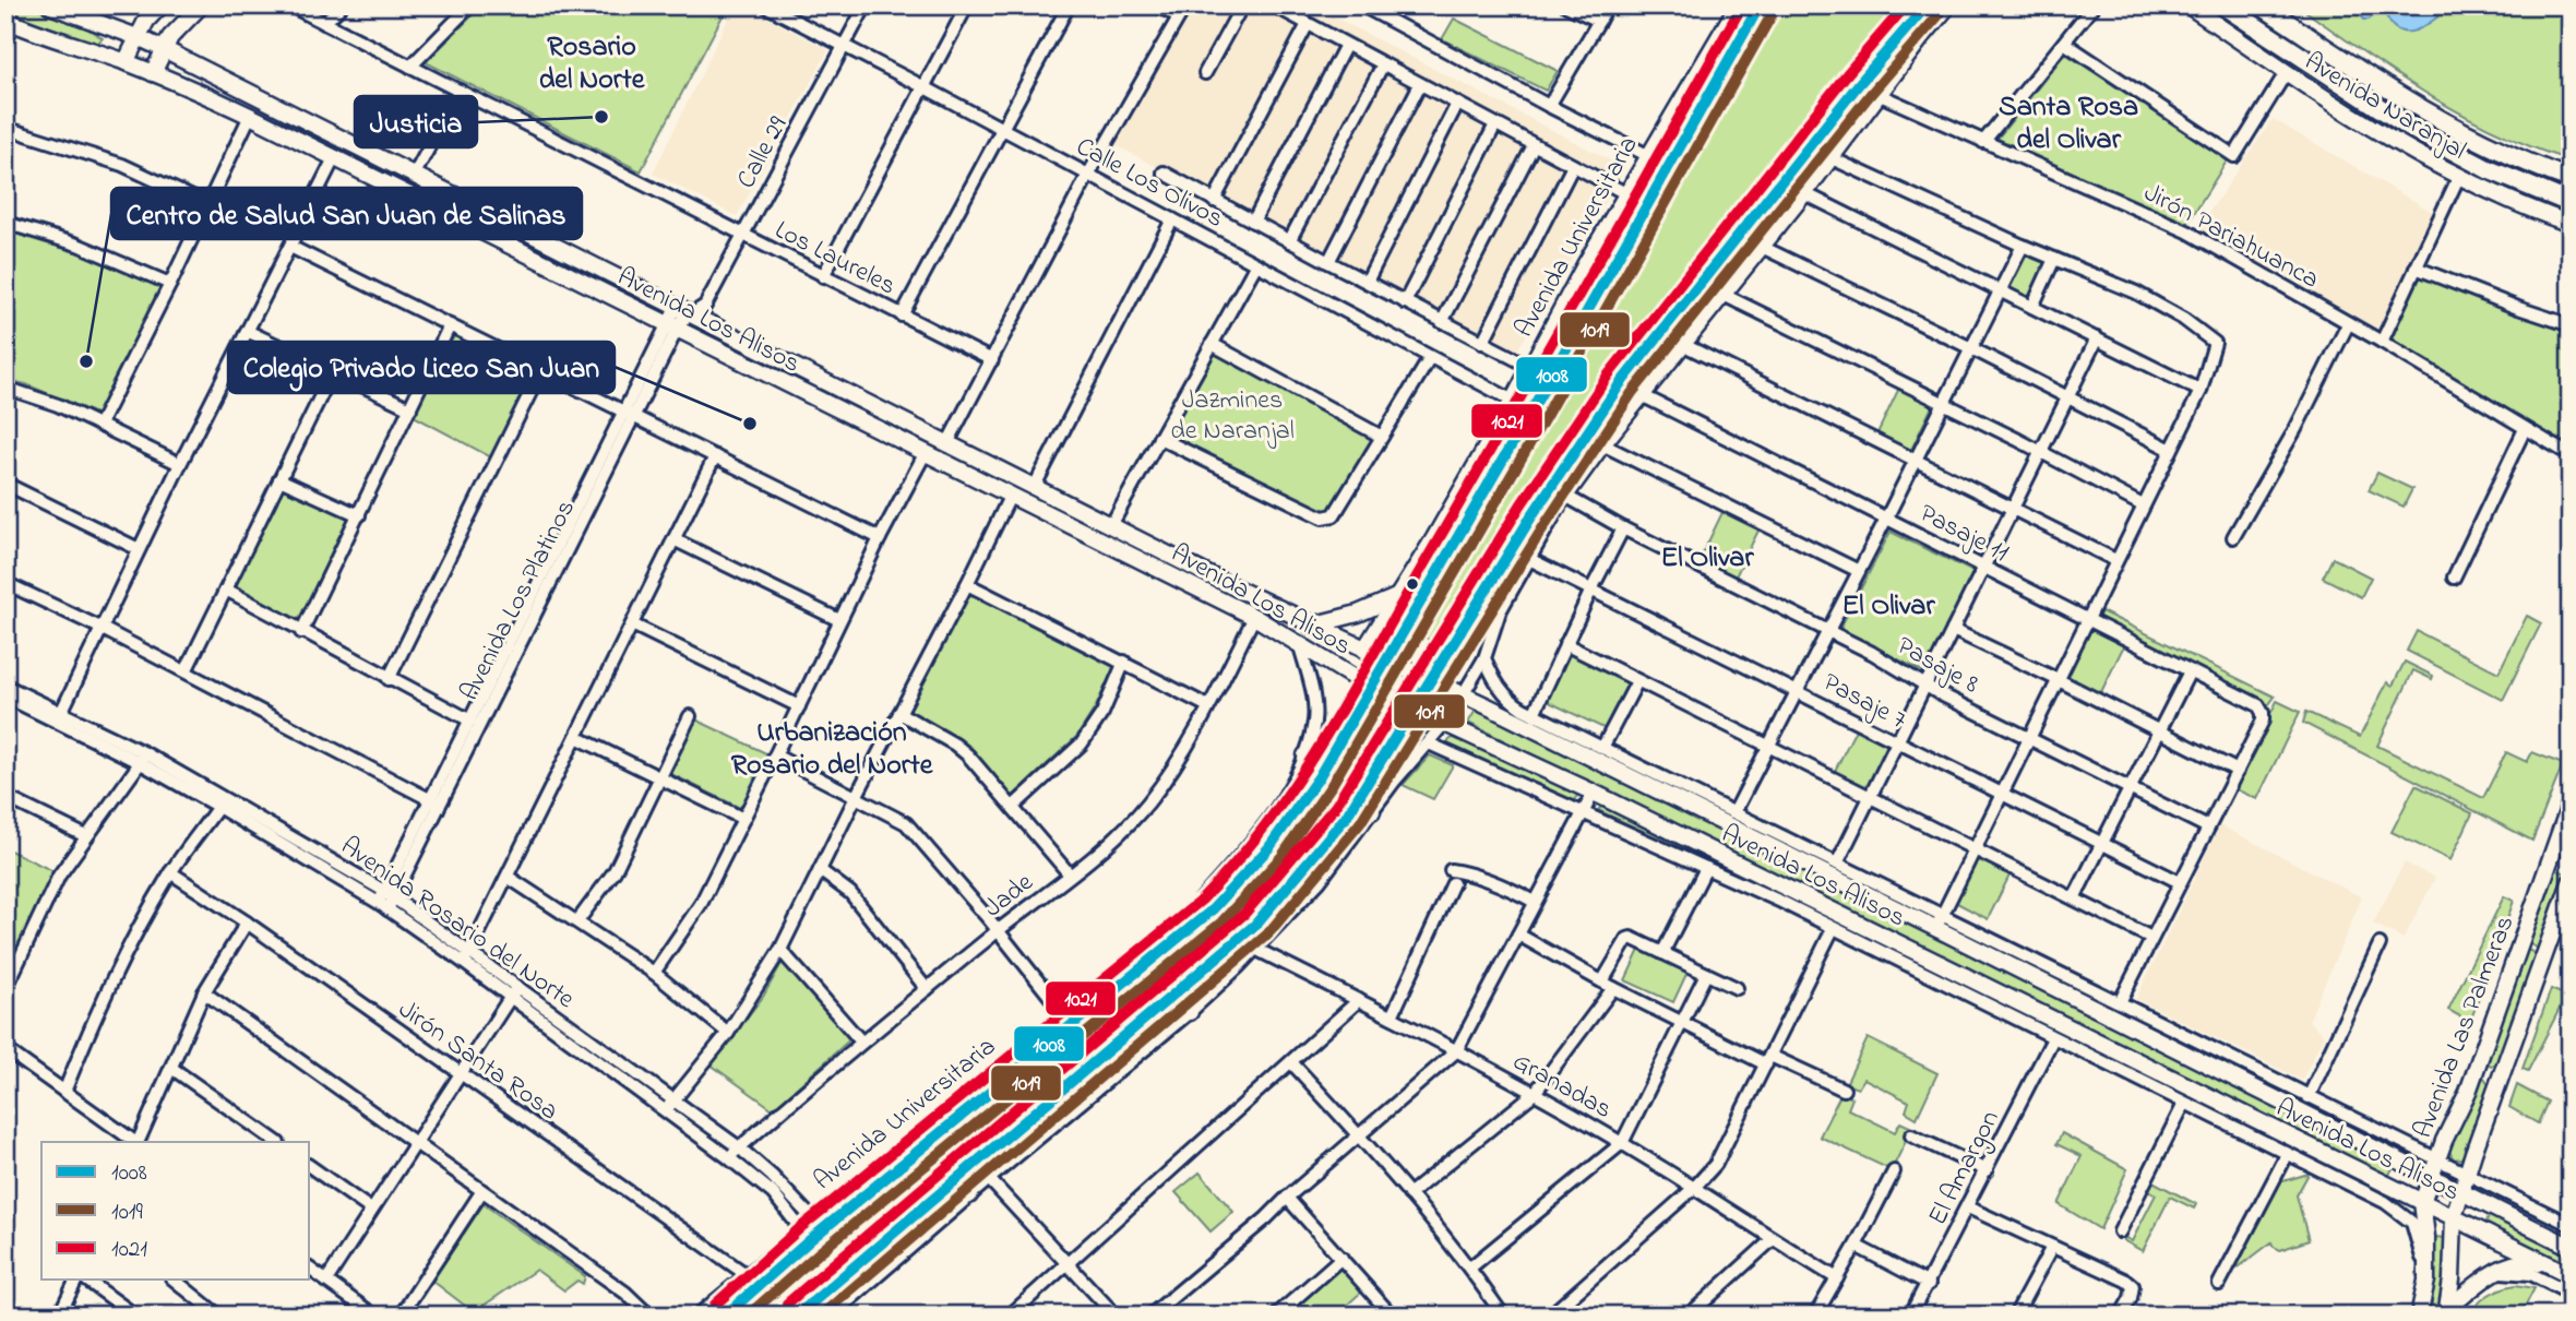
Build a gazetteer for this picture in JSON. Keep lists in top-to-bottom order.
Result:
{
  "streets": {
    "highway": ["Avenida Naranjal"],
    "main road": ["Avenida Universitaria", "Avenida Los Alisos", "Avenida Las Palmeras"],
    "street": [
      "Calle 29",
      "Calle Los Olivos",
      "Jirón Pariahuanca",
      "Los Laureles",
      "Pasaje 11",
      "Avenida Los Platinos",
      "Pasaje 8",
      "Pasaje 7",
      "Jade",
      "Avenida Rosario del Norte",
      "Jirón Santa Rosa",
      "Granadas",
      "El Amargon"
    ]
  },
  "crossings": [
    ["Calle 29", "Calle Los Olivos"],
    ["Calle 29", "Los Laureles"],
    ["Calle 29", "Avenida Los Alisos"],
    ["Calle 29", "Avenida Los Platinos"],
    ["Calle Los Olivos", "Avenida Universitaria"],
    ["Avenida Universitaria", "Avenida Los Alisos"],
    ["Avenida Universitaria", "Avenida Rosario del Norte"],
    ["Avenida Universitaria", "Jirón Santa Rosa"],
    ["Avenida Los Alisos", "Avenida Los Platinos"],
    ["Avenida Los Alisos", "Jade"],
    ["Avenida Los Alisos", "Avenida Las Palmeras"],
    ["Avenida Los Alisos", "El Amargon"],
    ["Avenida Los Platinos", "Avenida Rosario del Norte"],
    ["Jade", "Avenida Rosario del Norte"]
  ],
  "districts": [
    "Rosario del Norte",
    "Santa Rosa del Olivar",
    "El Olivar",
    "El Olivar",
    "Urbanización Rosario del Norte"
  ],
  "parks": ["Jazmines de Naranjal"],
  "places": ["Justicia", "Centro de Salud San Juan de Salinas", "Colegio Privado Liceo San Juan"],
  "lines": ["transit line 1008", "transit line 1021", "transit line 1019"],
  "legend": ["1008", "1019", "1021"]
}
